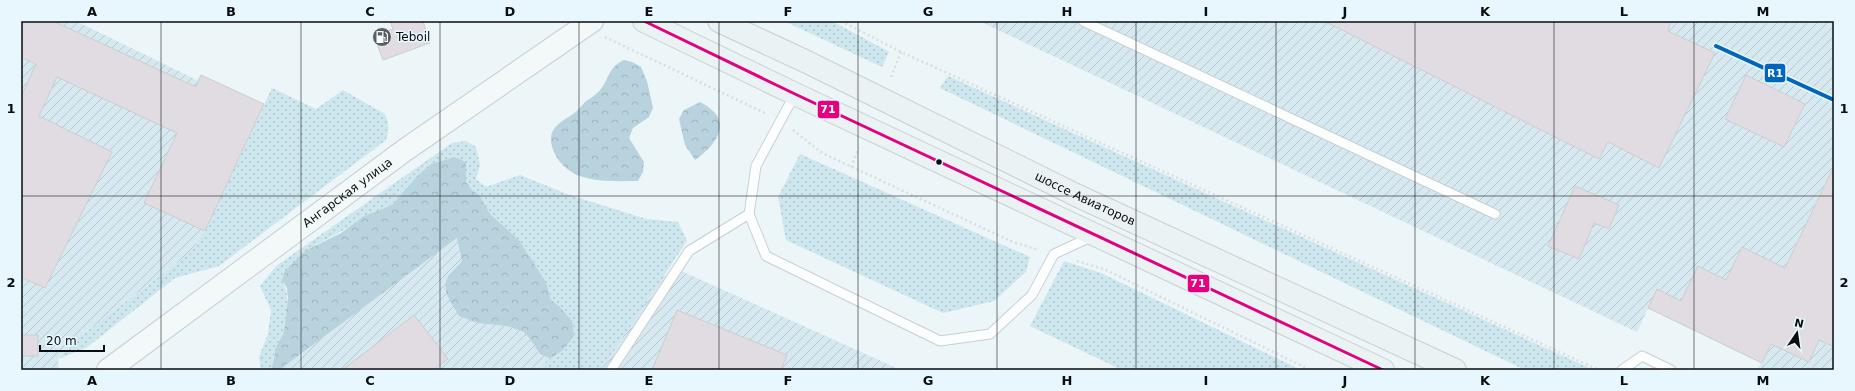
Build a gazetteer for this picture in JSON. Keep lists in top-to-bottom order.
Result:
{
  "streets": {
    "main road": ["Ангарская улица", "шоссе Авиаторов"]
  },
  "places": {
    "fuel station": ["Teboil"]
  },
  "lines": ["transit line 71", "transit line R1"],
  "scale_bar": "20 m",
  "north": "top",
  "grid": {
    "columns": [
      "A",
      "B",
      "C",
      "D",
      "E",
      "F",
      "G",
      "H",
      "I",
      "J",
      "K",
      "L",
      "M"
    ],
    "rows": ["1", "2"]
  }
}
